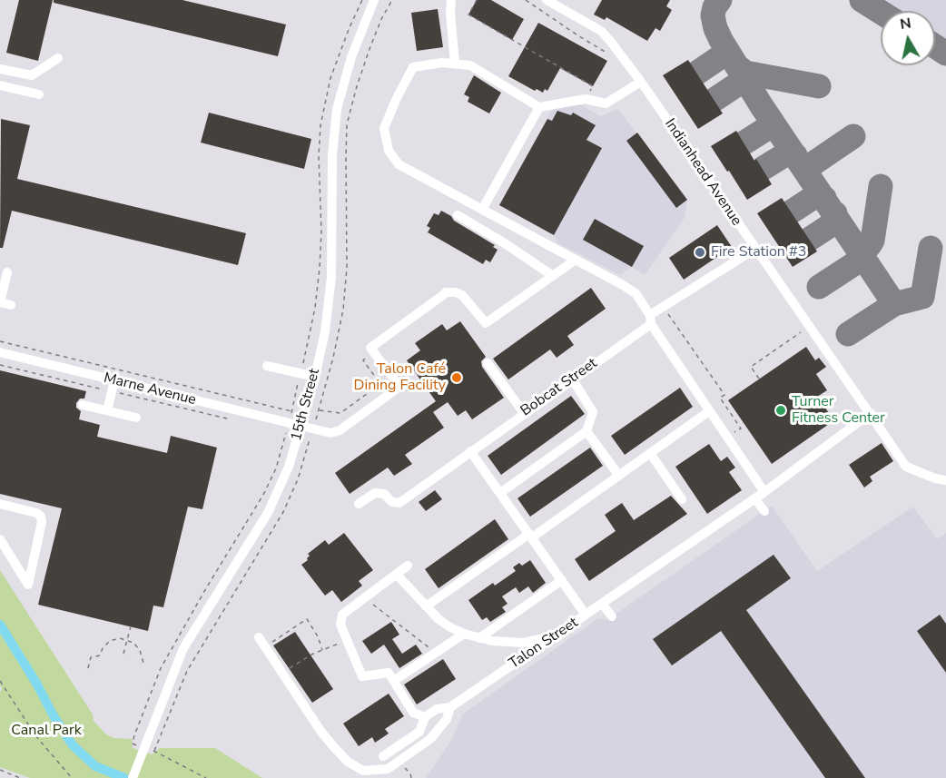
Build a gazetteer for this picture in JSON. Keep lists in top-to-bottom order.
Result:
{
  "streets": {
    "street": [
      "Indianhead Avenue",
      "Bobcat Street",
      "Marne Avenue",
      "15th Street",
      "Talon Street"
    ]
  },
  "crossings": [
    ["Indianhead Avenue", "Bobcat Street"],
    ["Indianhead Avenue", "Talon Street"],
    ["Marne Avenue", "15th Street"]
  ],
  "parks": ["Canal Park"],
  "places": ["Fire Station #3", "Talon Café Dining Facility", "Turner Fitness Center"],
  "north": "top"
}
